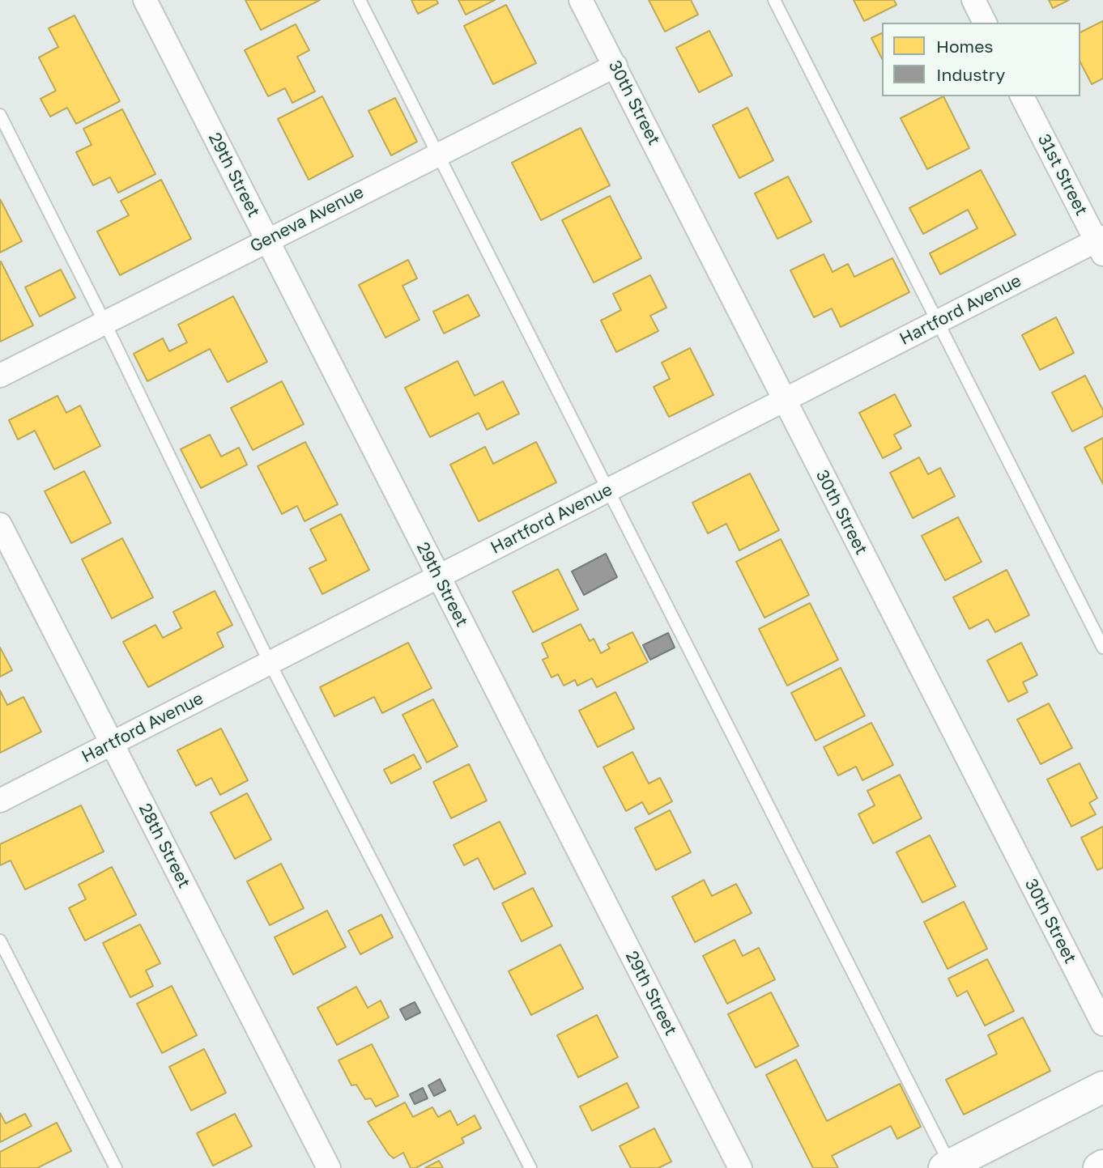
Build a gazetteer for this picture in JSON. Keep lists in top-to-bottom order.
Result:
{
  "streets": {
    "street": [
      "30th Street",
      "29th Street",
      "31st Street",
      "Geneva Avenue",
      "Hartford Avenue",
      "28th Street"
    ]
  },
  "crossings": [
    ["30th Street", "Geneva Avenue"],
    ["30th Street", "Hartford Avenue"],
    ["29th Street", "Geneva Avenue"],
    ["29th Street", "Hartford Avenue"],
    ["31st Street", "Hartford Avenue"],
    ["Hartford Avenue", "28th Street"]
  ],
  "legend": ["Homes", "Industry"]
}
